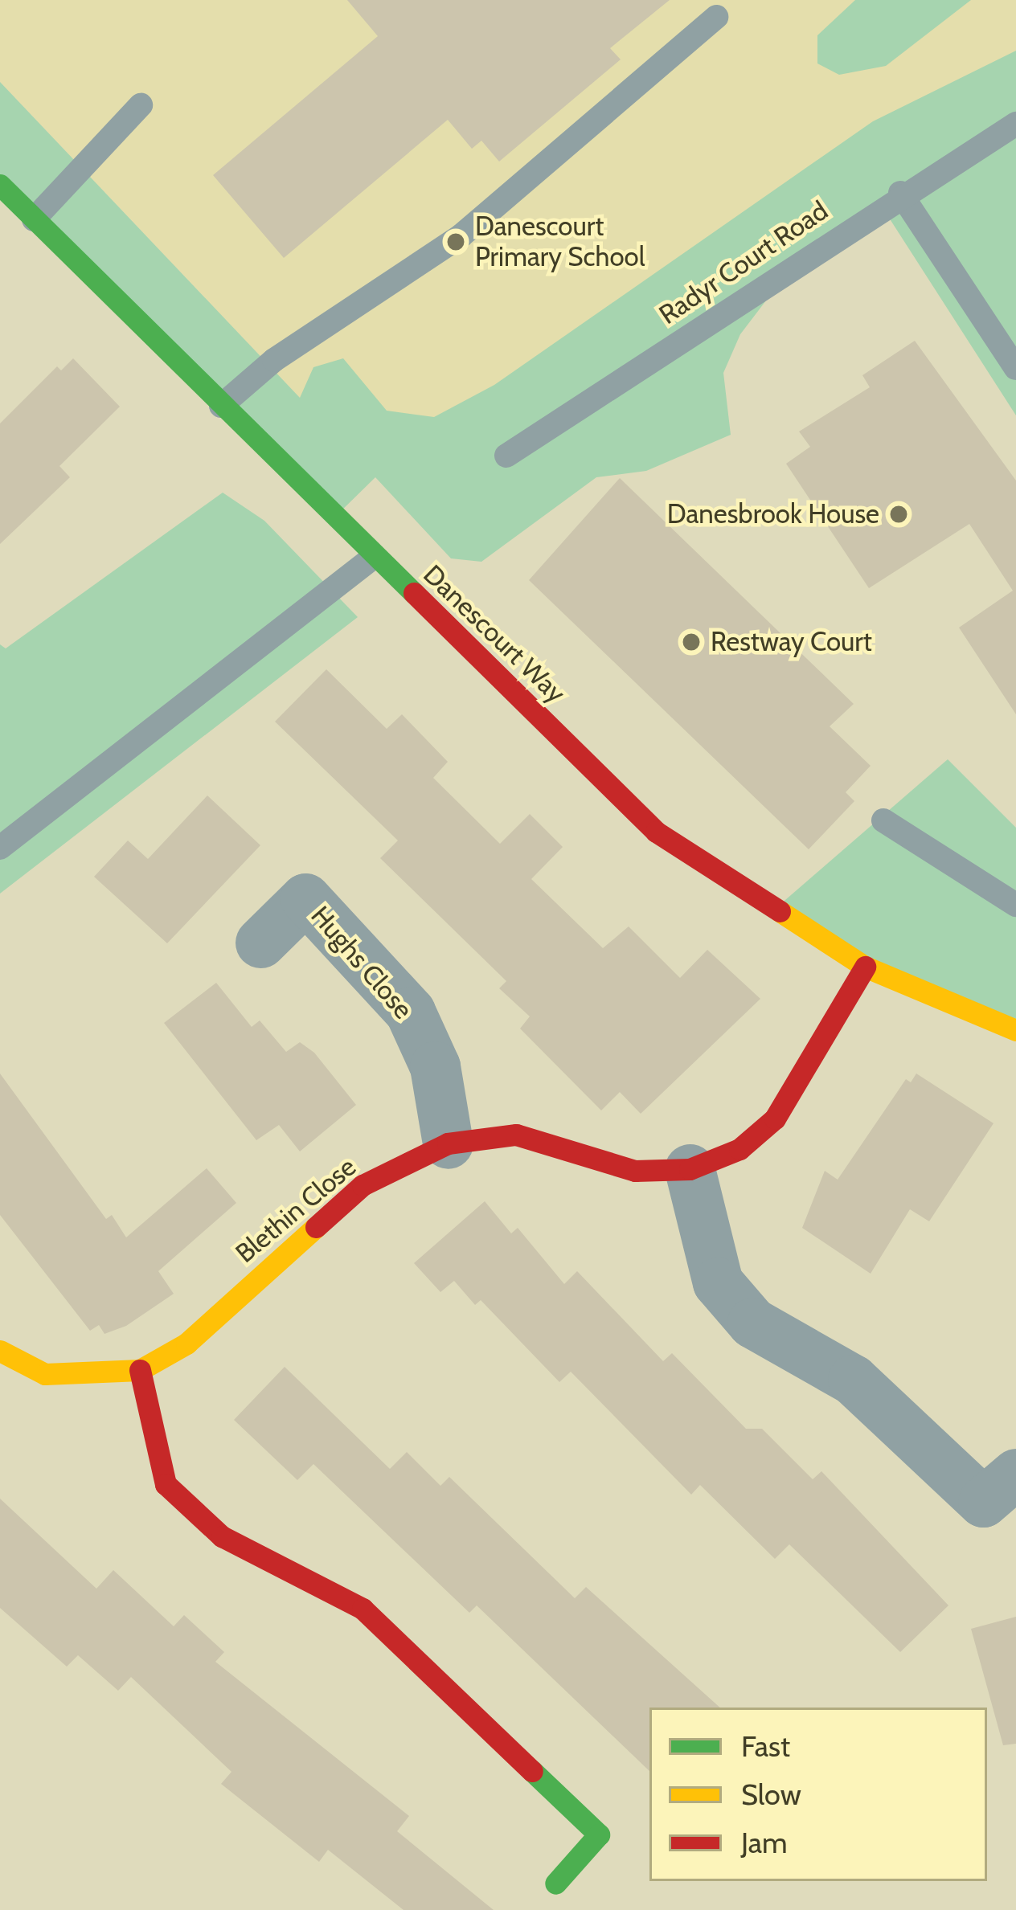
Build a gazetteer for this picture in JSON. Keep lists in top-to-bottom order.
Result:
{
  "streets": {
    "street": ["Danescourt Way", "Hughs Close", "Blethin Close"],
    "lane": ["Radyr Court Road"]
  },
  "crossings": [
    ["Danescourt Way", "Blethin Close"],
    ["Hughs Close", "Blethin Close"]
  ],
  "places": ["Danescourt Primary School", "Danesbrook House", "Restway Court"],
  "legend": ["Fast", "Slow", "Jam"]
}
